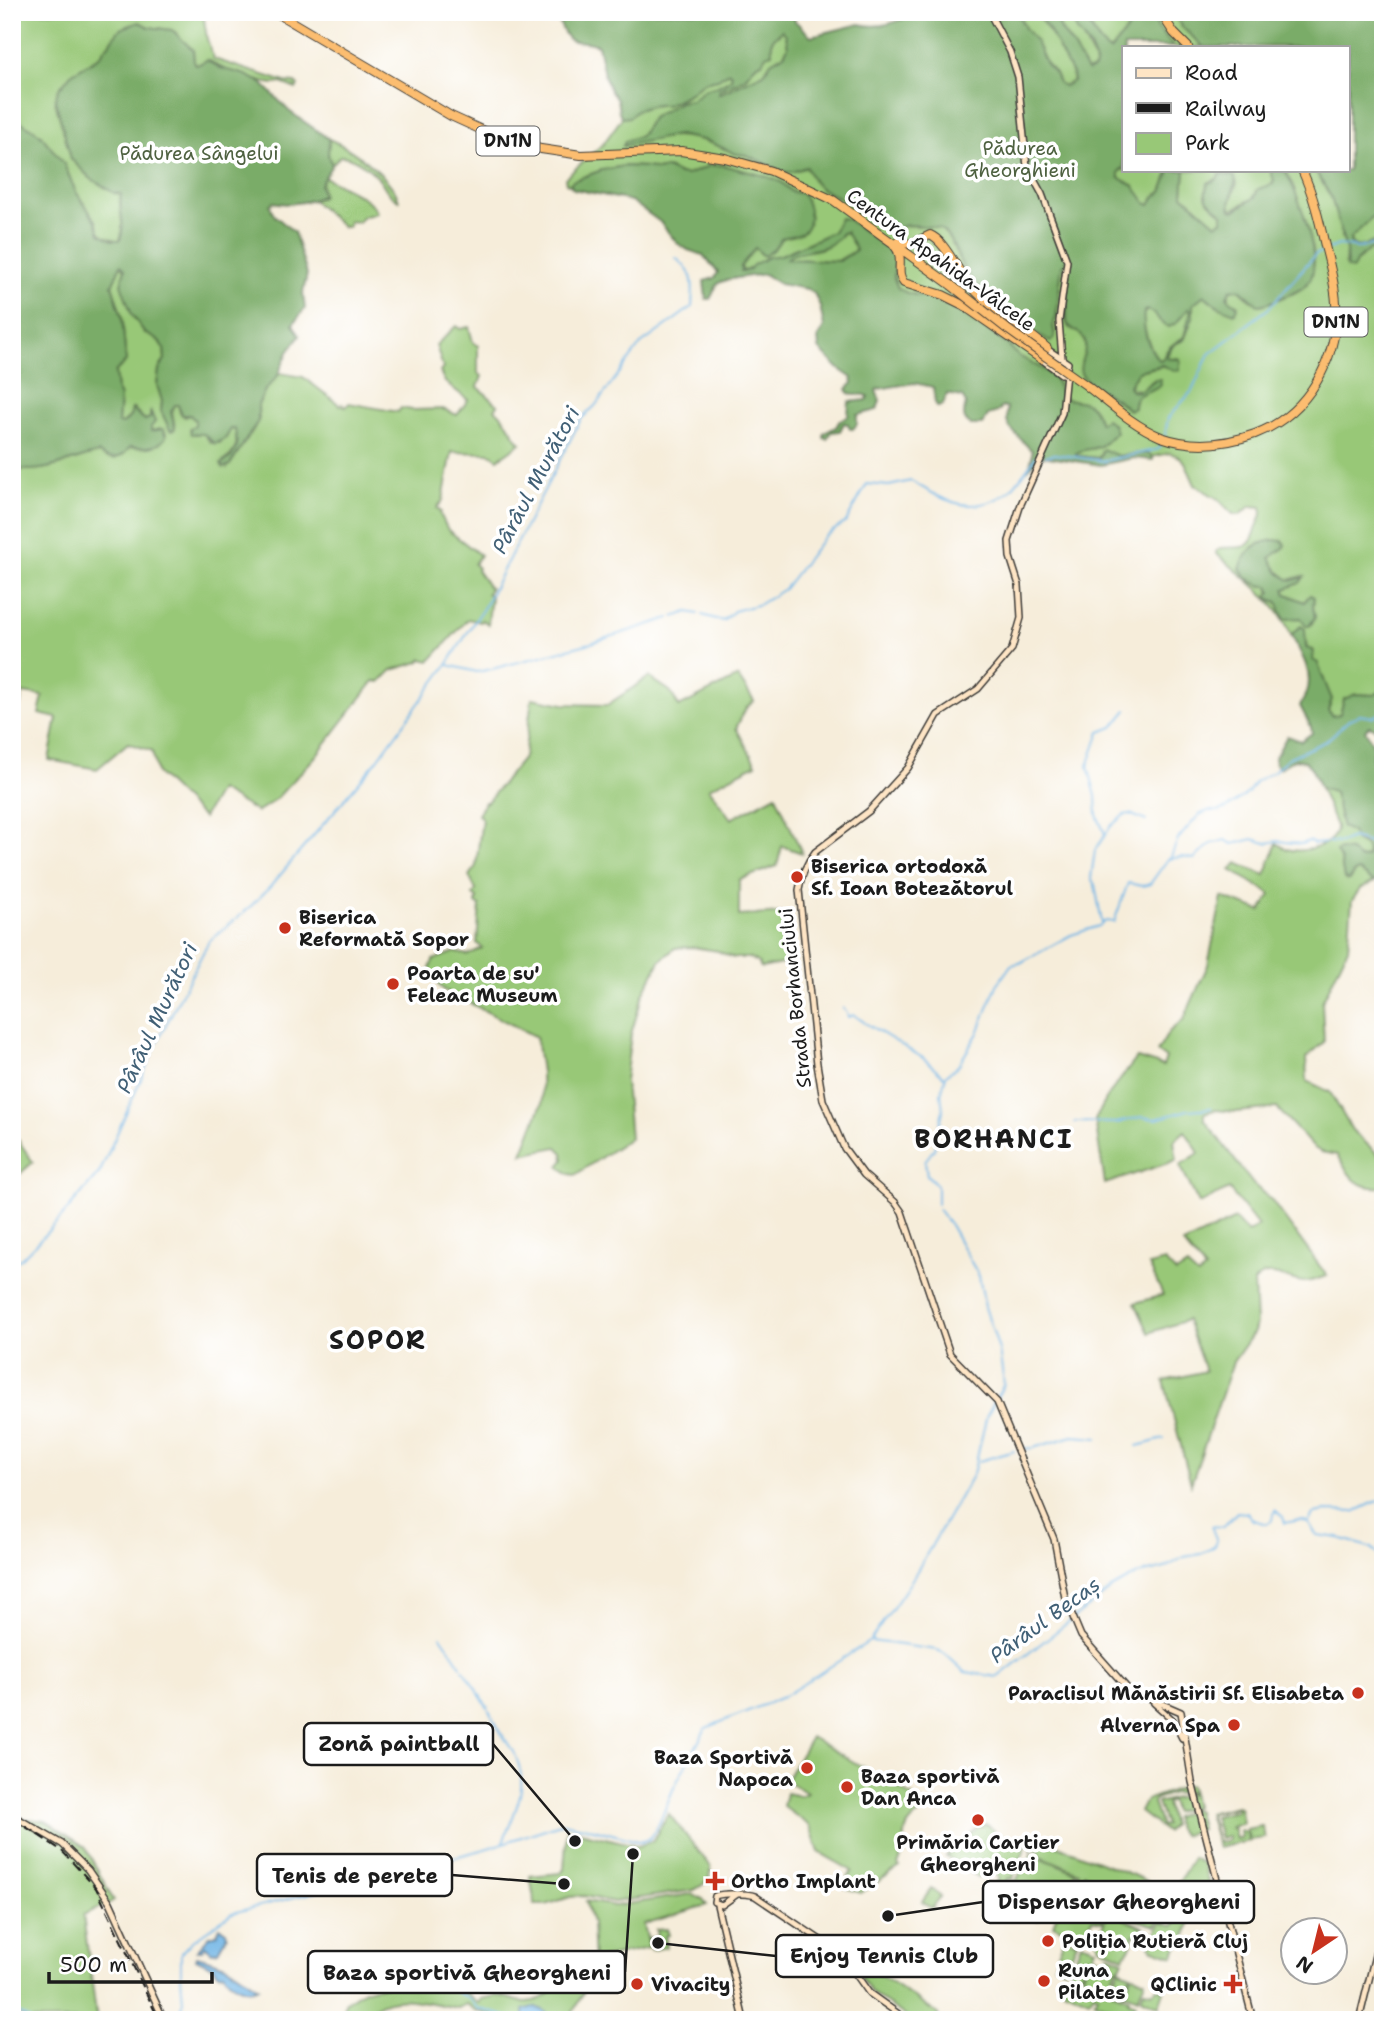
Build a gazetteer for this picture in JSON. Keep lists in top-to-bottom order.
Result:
{
  "streets": {
    "highway": ["DN1N", "Centura Apahida-Vâlcele"],
    "main road": ["Strada Borhanciului"]
  },
  "crossings": [
    ["DN1N", "Centura Apahida-Vâlcele"]
  ],
  "districts": ["BORHANCI", "SOPOR"],
  "water": ["Pârâul Murători", "Pârâul Becaș"],
  "parks": ["Pădurea Gheorghieni", "Pădurea Sângelui"],
  "places": {
    "other": [
      "Biserica ortodoxă Sf. Ioan Botezătorul",
      "Biserica Reformată Sopor",
      "Poarta de su' Feleac Museum",
      "Paraclisul Mănăstirii Sf. Elisabeta",
      "Alverna Spa",
      "Baza Sportivă Napoca",
      "Baza sportivă Dan Anca",
      "Primăria Cartier Gheorgheni",
      "Zonă paintball",
      "Baza sportivă Gheorgheni",
      "Tenis de perete",
      "Dispensar Gheorgheni",
      "Poliția Rutieră Cluj",
      "Enjoy Tennis Club",
      "Runa Pilates",
      "Vivacity"
    ],
    "health": ["Ortho Implant", "QClinic"]
  },
  "legend": ["Road", "Railway", "Park"],
  "scale_bar": "500 m",
  "north": "bottom left"
}
